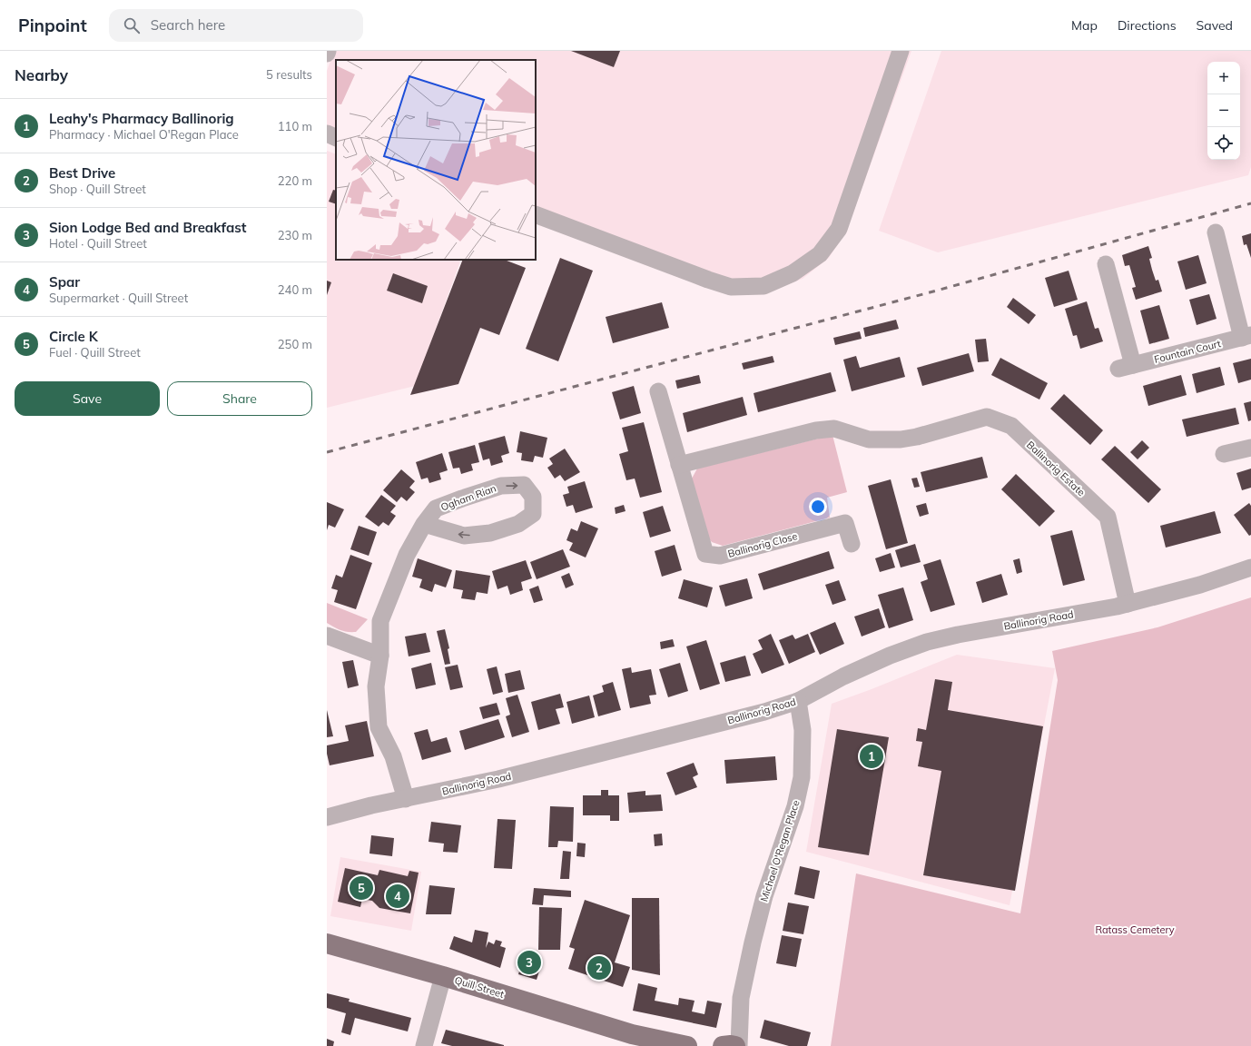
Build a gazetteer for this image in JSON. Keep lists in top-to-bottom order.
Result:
{
  "streets": {
    "main road": ["Quill Street"],
    "street": [
      "Fountain Court",
      "Ballinorig Estate",
      "Ogham Rian",
      "Ballinorig Close",
      "Ballinorig Road",
      "Michael O'Regan Place"
    ]
  },
  "crossings": [
    ["Ballinorig Estate", "Ballinorig Close"],
    ["Ballinorig Estate", "Ballinorig Road"],
    ["Ogham Rian", "Ballinorig Road"],
    ["Ballinorig Road", "Michael O'Regan Place"]
  ],
  "parks": ["Ratass Cemetery"],
  "page": {
    "header": "Pinpoint",
    "search": "Search here",
    "nav": ["Map", "Directions", "Saved"],
    "heading": ["Nearby", "5 results"],
    "map_buttons": ["+", "−"],
    "list": [
      {
        "mark": "1",
        "name": "Leahy's Pharmacy Ballinorig",
        "note": "Pharmacy · Michael O'Regan Place",
        "value": "110 m"
      },
      {
        "mark": "2",
        "name": "Best Drive",
        "note": "Shop · Quill Street",
        "value": "220 m"
      },
      {
        "mark": "3",
        "name": "Sion Lodge Bed and Breakfast",
        "note": "Hotel · Quill Street",
        "value": "230 m"
      },
      {
        "mark": "4",
        "name": "Spar",
        "note": "Supermarket · Quill Street",
        "value": "240 m"
      },
      {
        "mark": "5",
        "name": "Circle K",
        "note": "Fuel · Quill Street",
        "value": "250 m"
      }
    ],
    "buttons": ["Save", "Share"],
    "pins": [
      "1",
      "5",
      "4",
      "3",
      "2"
    ]
  }
}
